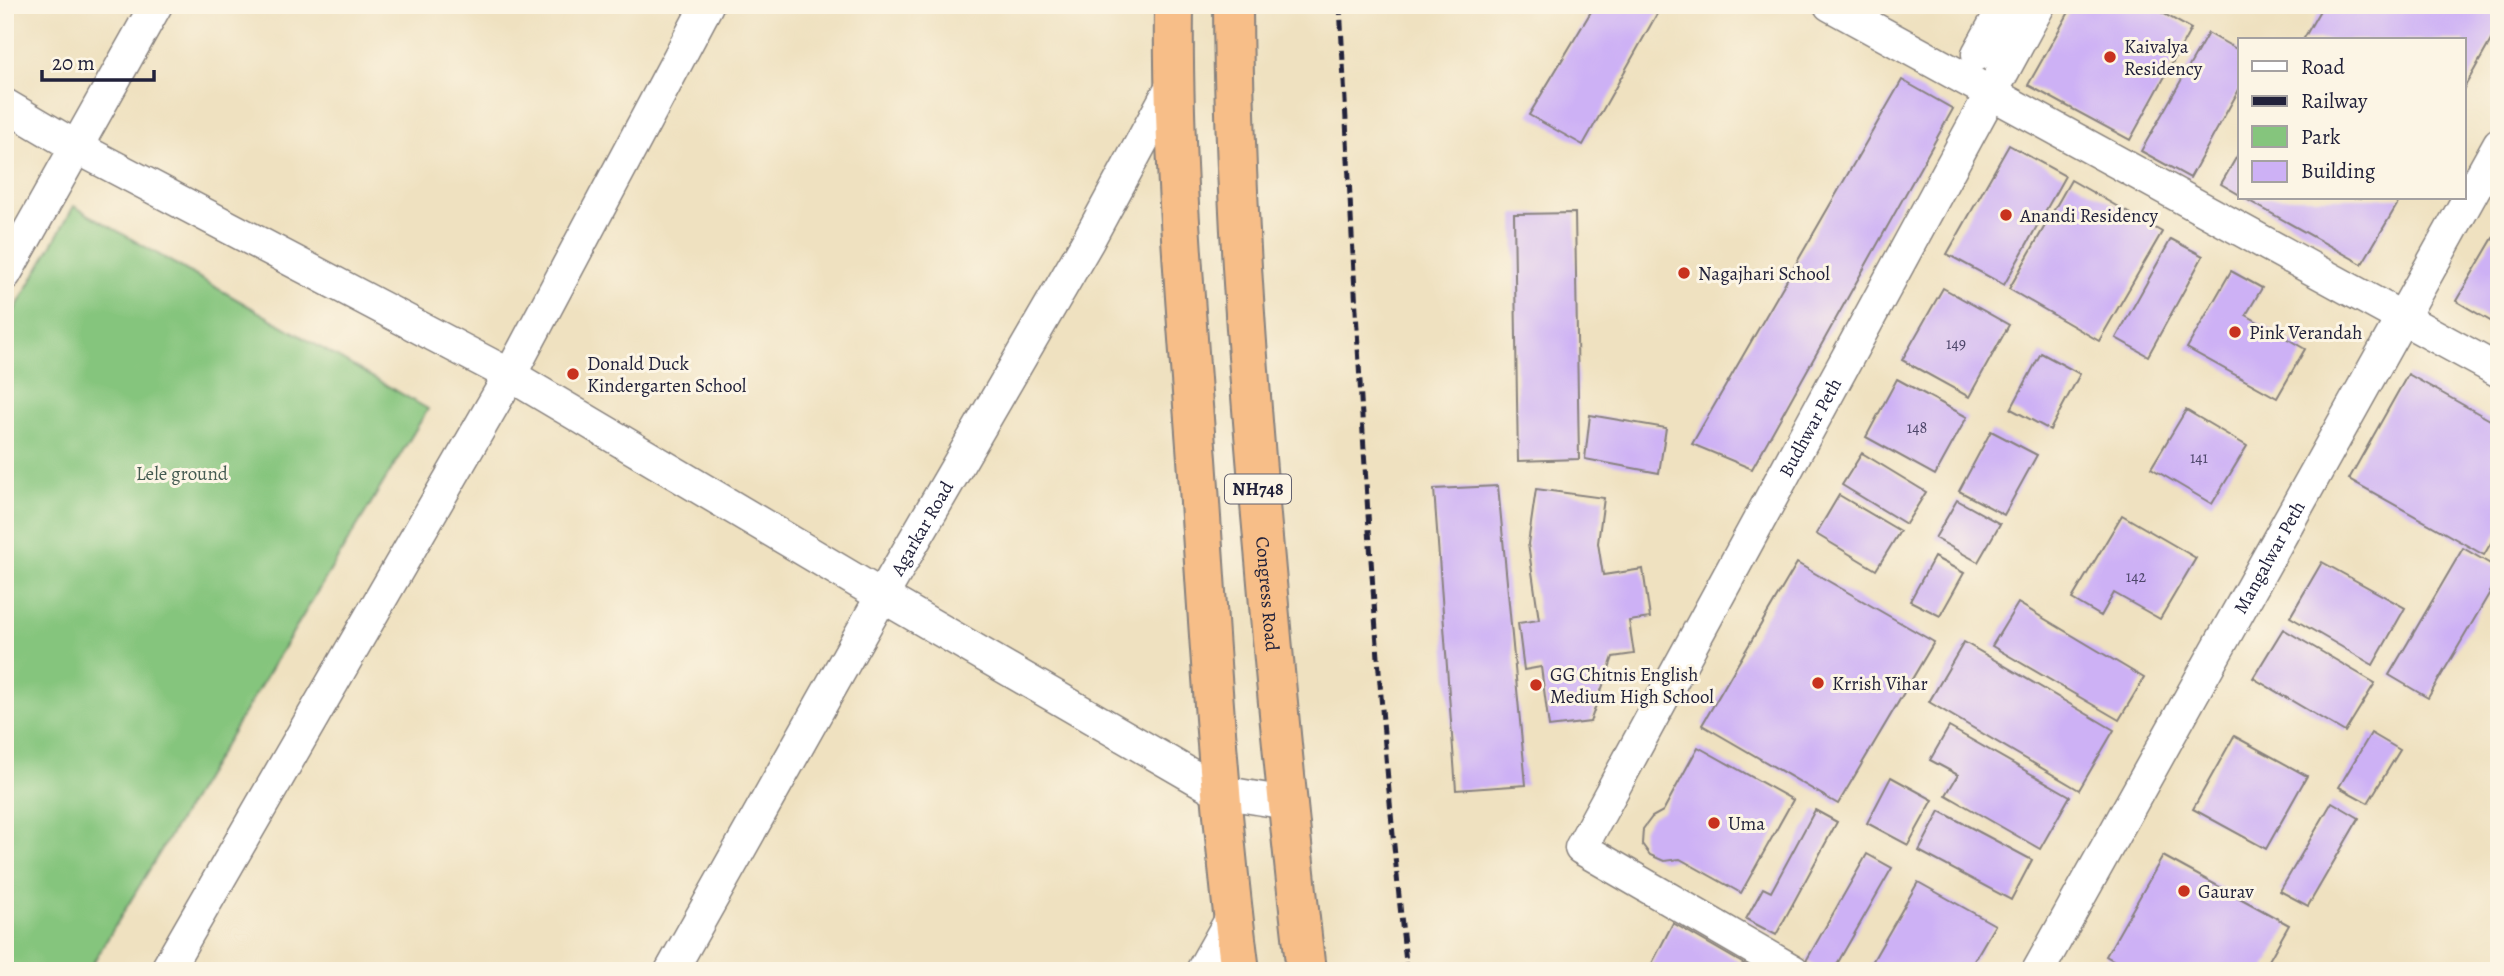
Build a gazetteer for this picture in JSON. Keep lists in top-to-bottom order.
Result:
{
  "streets": {
    "highway": ["NH748", "Congress Road"],
    "street": ["Budhwar Peth", "Agarkar Road", "Mangalwar Peth"]
  },
  "crossings": [
    ["NH748", "Agarkar Road"]
  ],
  "parks": ["Lele ground"],
  "places": [
    "Kaivalya Residency",
    "Anandi Residency",
    "Nagajhari School",
    "Pink Verandah",
    "Donald Duck Kindergarten School",
    "Krrish Vihar",
    "GG Chitnis English Medium High School",
    "Uma",
    "Gaurav"
  ],
  "house_numbers": [
    "149",
    "148",
    "141",
    "142"
  ],
  "legend": [
    "Road",
    "Railway",
    "Park",
    "Building"
  ],
  "scale_bar": "20 m"
}
